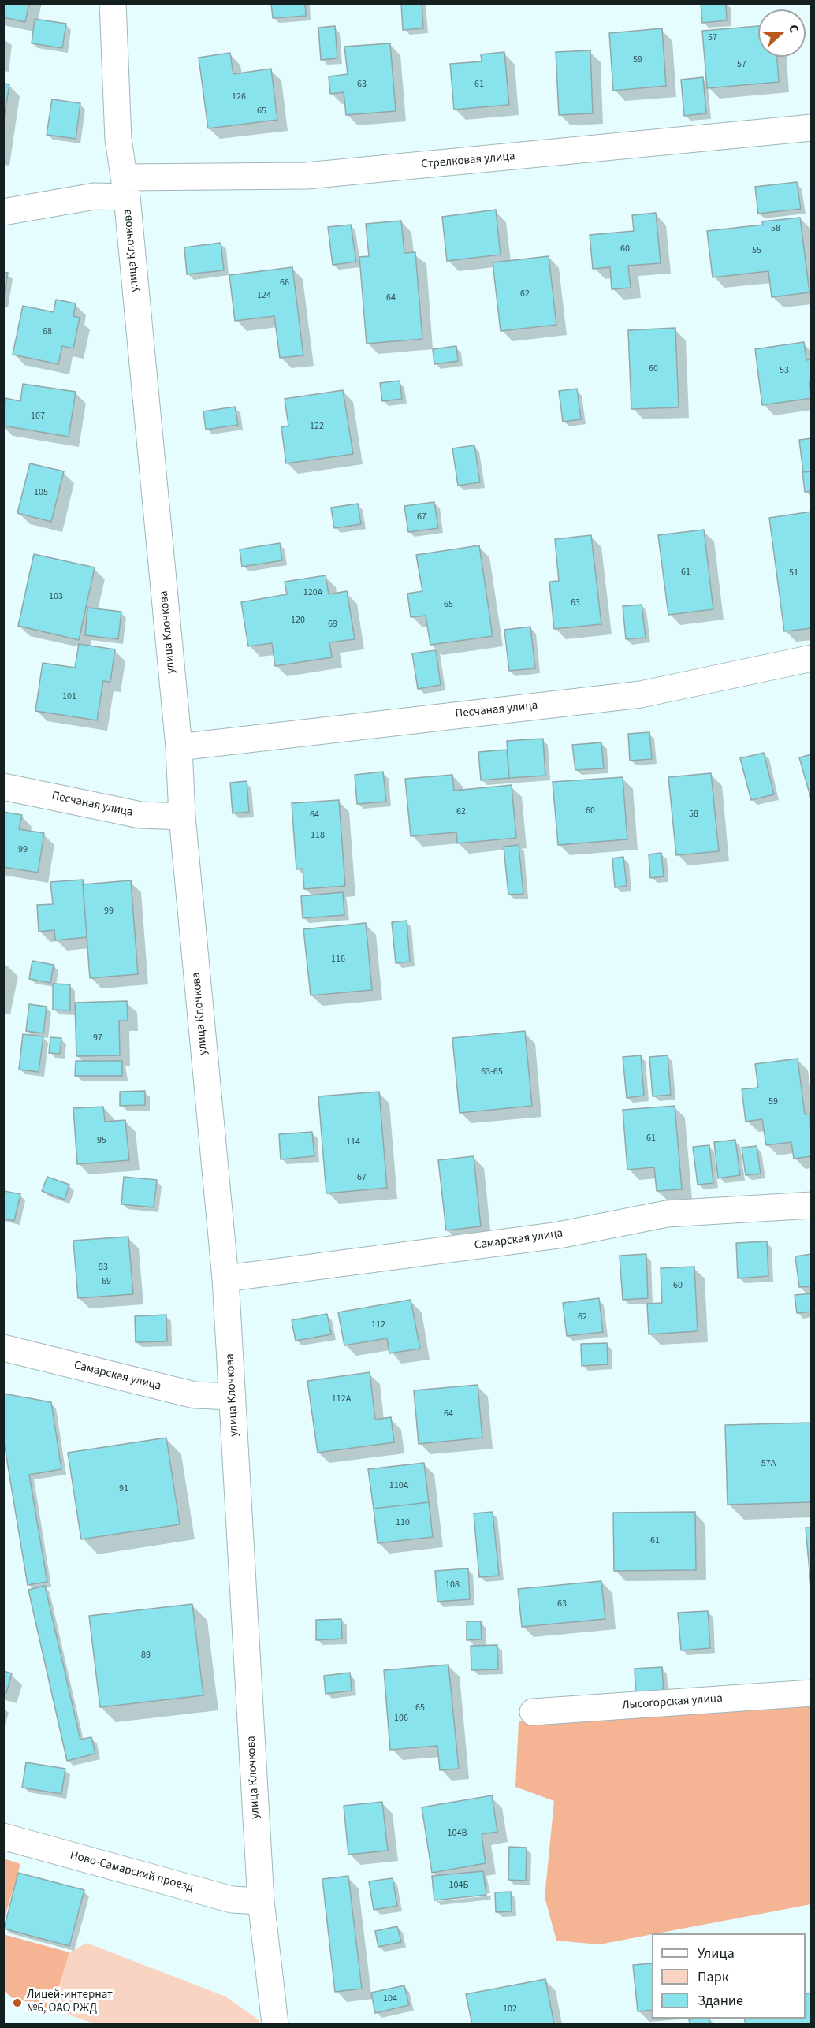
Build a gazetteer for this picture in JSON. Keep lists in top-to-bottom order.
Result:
{
  "streets": {
    "street": [
      "Стрелковая улица",
      "улица Клочкова",
      "Песчаная улица",
      "Самарская улица",
      "Лысогорская улица",
      "Ново-Самарский проезд"
    ]
  },
  "crossings": [
    ["Стрелковая улица", "улица Клочкова"],
    ["улица Клочкова", "Песчаная улица"],
    ["улица Клочкова", "Самарская улица"],
    ["улица Клочкова", "Ново-Самарский проезд"]
  ],
  "places": ["Лицей-интернат №6, ОАО РЖД"],
  "house_numbers": [
    "57",
    "59",
    "57",
    "63",
    "61",
    "126",
    "65",
    "58",
    "60",
    "55",
    "66",
    "62",
    "124",
    "64",
    "68",
    "60",
    "53",
    "107",
    "122",
    "105",
    "67",
    "61",
    "51",
    "120А",
    "103",
    "63",
    "65",
    "120",
    "69",
    "101",
    "60",
    "62",
    "58",
    "64",
    "118",
    "99",
    "99",
    "116",
    "97",
    "63-65",
    "59",
    "61",
    "95",
    "114",
    "67",
    "93",
    "69",
    "60",
    "62",
    "112",
    "112А",
    "64",
    "57А",
    "110А",
    "91",
    "110",
    "61",
    "108",
    "63",
    "89",
    "65",
    "106",
    "104В",
    "104Б",
    "104",
    "102"
  ],
  "legend": ["Улица", "Парк", "Здание"],
  "north": "right"
}
